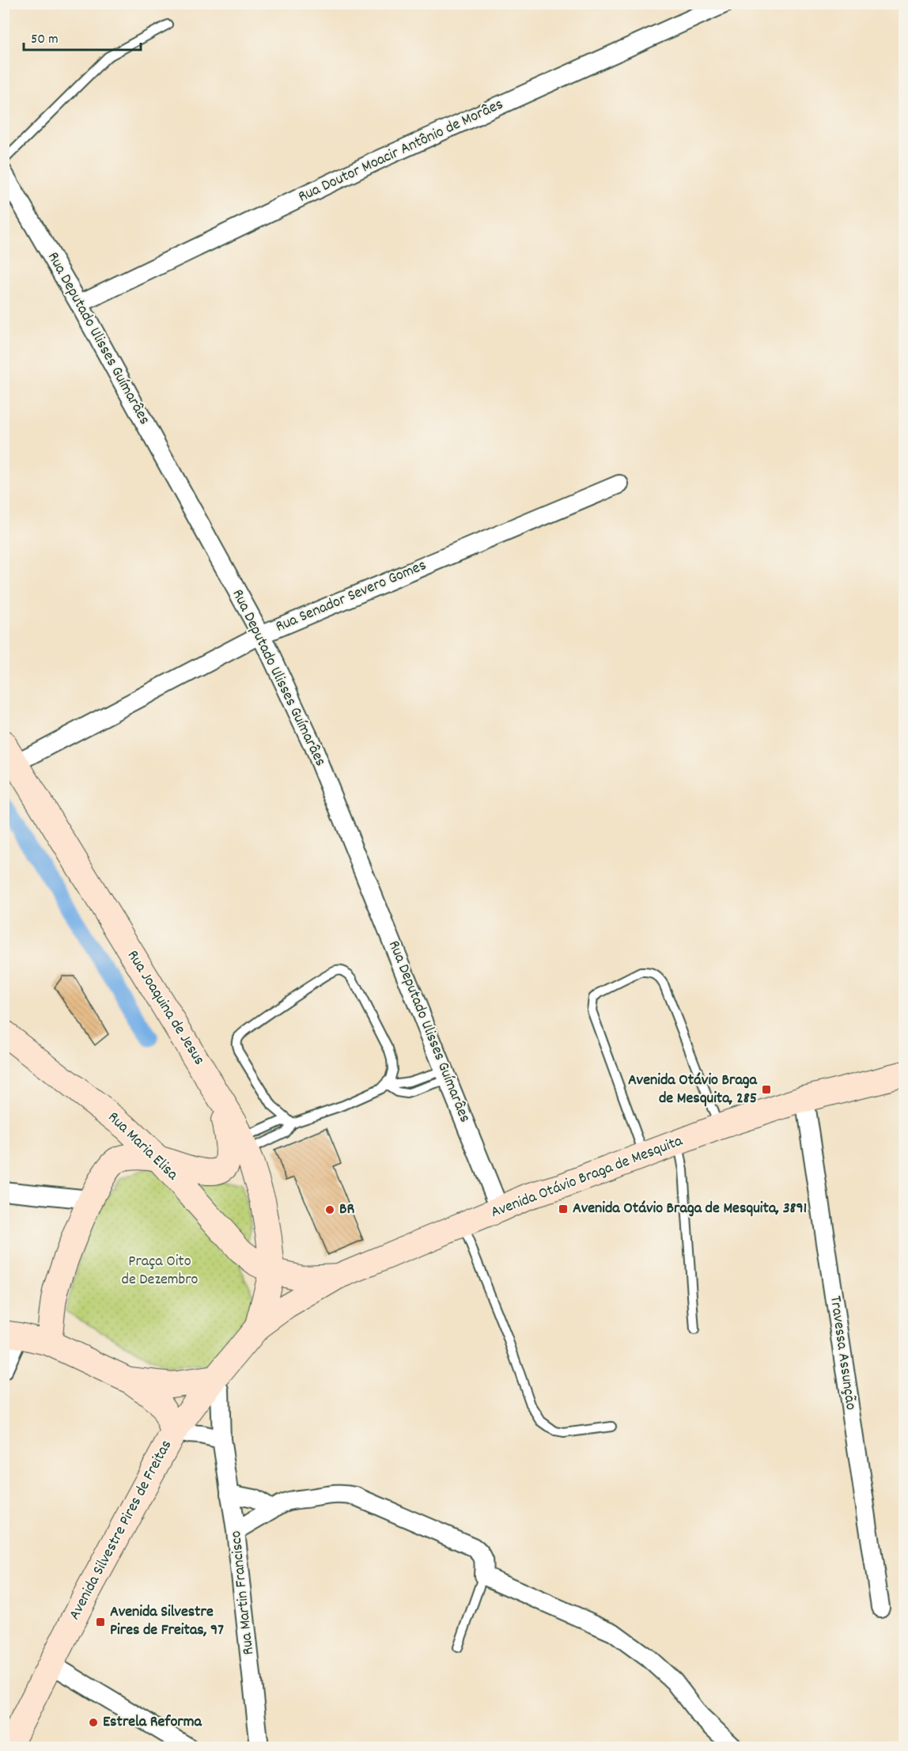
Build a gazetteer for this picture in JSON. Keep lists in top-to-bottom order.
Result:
{
  "streets": {
    "main road": [
      "Rua Joaquina de Jesus",
      "Rua Maria Elisa",
      "Avenida Otávio Braga de Mesquita",
      "Avenida Silvestre Pires de Freitas"
    ],
    "street": [
      "Rua Doutor Moacir Antônio de Morâes",
      "Rua Deputado Ulisses Guímarâes",
      "Rua Senador Severo Gomes",
      "Travessa Assunção",
      "Rua Martin Francisco"
    ]
  },
  "crossings": [
    ["Rua Doutor Moacir Antônio de Morâes", "Rua Deputado Ulisses Guímarâes"],
    ["Rua Deputado Ulisses Guímarâes", "Rua Senador Severo Gomes"],
    ["Rua Deputado Ulisses Guímarâes", "Avenida Otávio Braga de Mesquita"],
    ["Rua Senador Severo Gomes", "Rua Joaquina de Jesus"],
    ["Rua Joaquina de Jesus", "Rua Maria Elisa"],
    ["Rua Joaquina de Jesus", "Avenida Otávio Braga de Mesquita"],
    ["Rua Joaquina de Jesus", "Avenida Silvestre Pires de Freitas"],
    ["Rua Maria Elisa", "Avenida Otávio Braga de Mesquita"],
    ["Rua Maria Elisa", "Avenida Silvestre Pires de Freitas"],
    ["Avenida Otávio Braga de Mesquita", "Travessa Assunção"],
    ["Avenida Otávio Braga de Mesquita", "Avenida Silvestre Pires de Freitas"],
    ["Avenida Silvestre Pires de Freitas", "Rua Martin Francisco"]
  ],
  "parks": ["Praça Oito de Dezembro"],
  "places": {
    "transit": ["Avenida Otávio Braga de Mesquita, 285", "Avenida Otávio Braga de Mesquita, 3891", "Avenida Silvestre Pires de Freitas, 97"],
    "other": ["BR", "Estrela Reforma"]
  },
  "scale_bar": "50 m"
}
